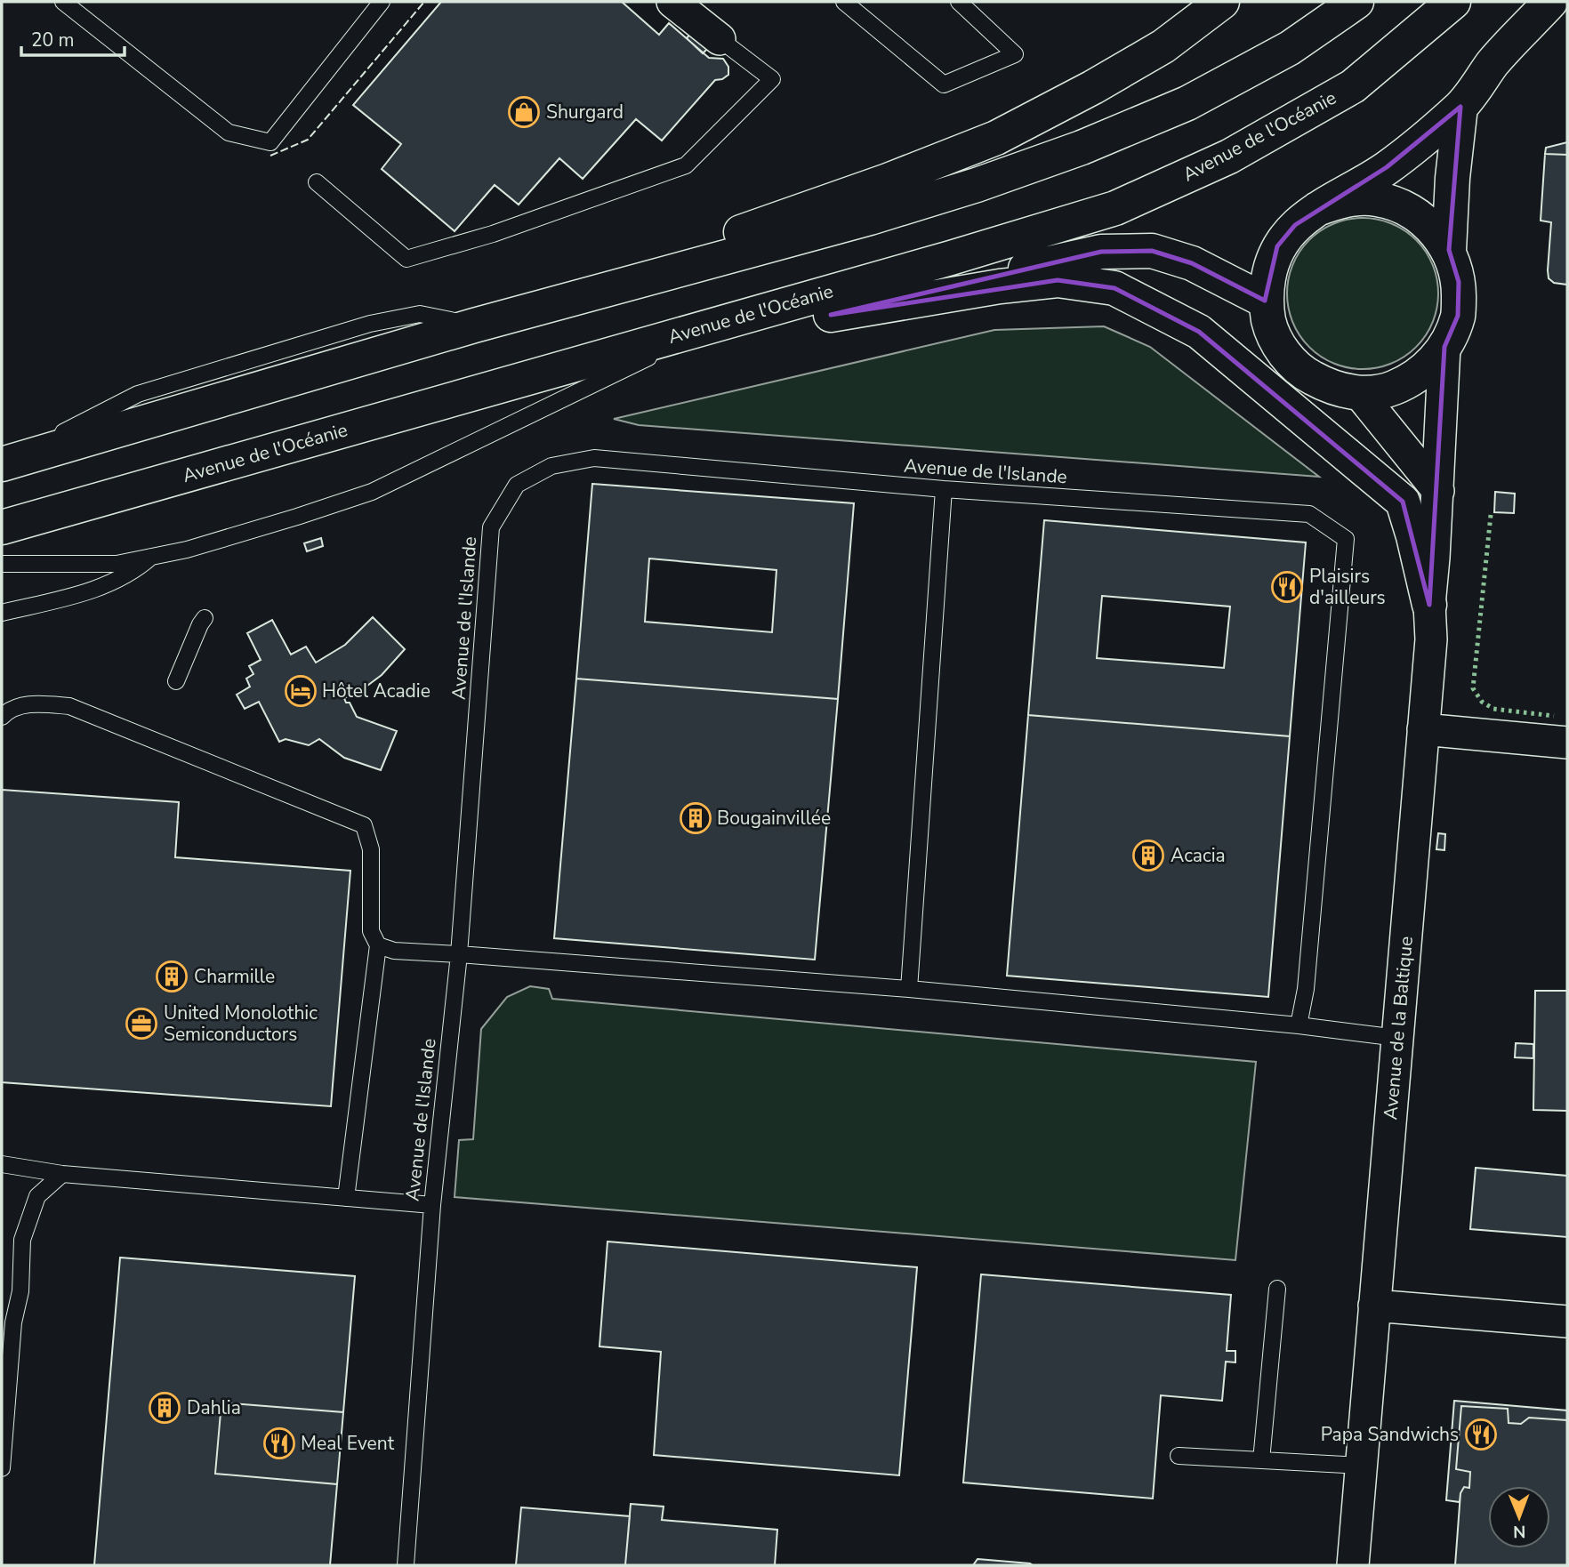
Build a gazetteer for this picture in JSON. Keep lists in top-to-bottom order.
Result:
{
  "streets": {
    "main road": ["Avenue de l'Océanie"],
    "street": ["Avenue de la Baltique"],
    "lane": ["Avenue de l'Islande"]
  },
  "places": {
    "shop": ["Shurgard"],
    "restaurant": ["Plaisirs d'ailleurs", "Papa Sandwichs", "Meal Event"],
    "hotel": ["Hôtel Acadie"],
    "building": [
      "Bougainvillée",
      "Acacia",
      "Charmille",
      "Dahlia"
    ],
    "office": ["United Monolothic Semiconductors"]
  },
  "scale_bar": "20 m",
  "north": "bottom"
}
